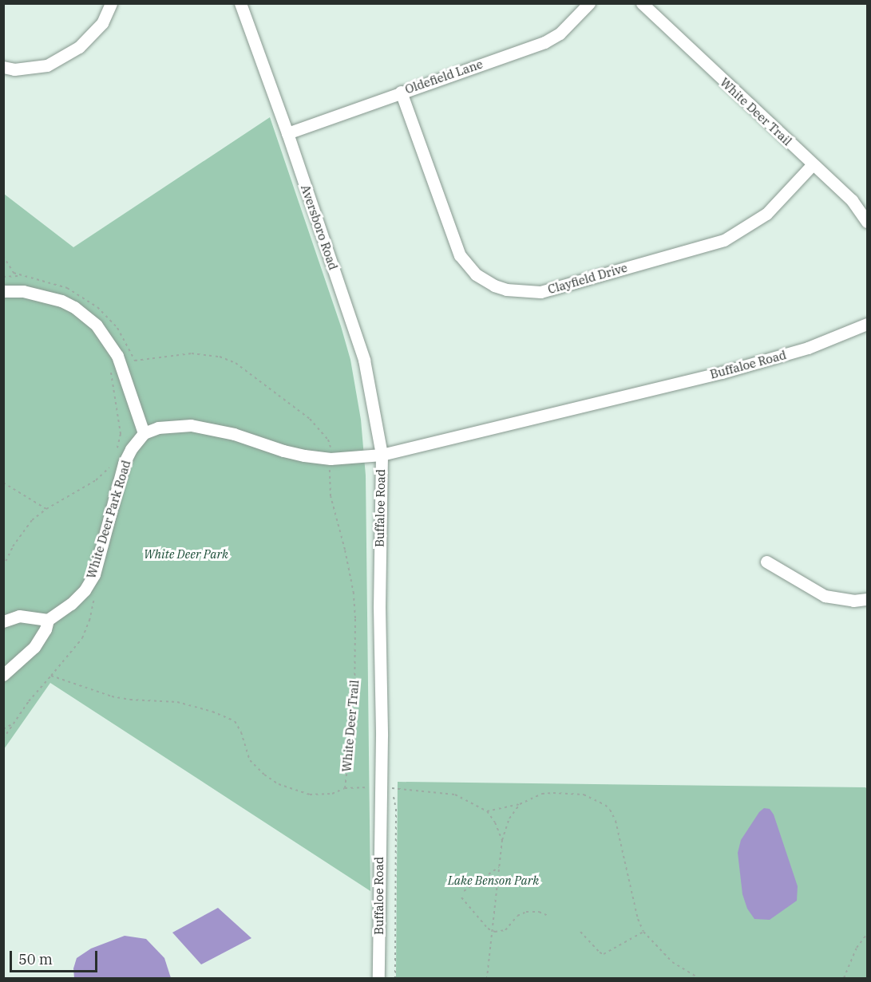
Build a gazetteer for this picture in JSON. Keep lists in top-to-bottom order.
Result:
{
  "streets": {
    "street": [
      "Oldefield Lane",
      "White Deer Trail",
      "Aversboro Road",
      "Clayfield Drive",
      "Buffaloe Road",
      "White Deer Park Road"
    ]
  },
  "crossings": [
    ["Oldefield Lane", "Aversboro Road"],
    ["Oldefield Lane", "Clayfield Drive"],
    ["White Deer Trail", "Clayfield Drive"],
    ["Aversboro Road", "Buffaloe Road"]
  ],
  "parks": ["White Deer Park", "Lake Benson Park"],
  "scale_bar": "50 m"
}
